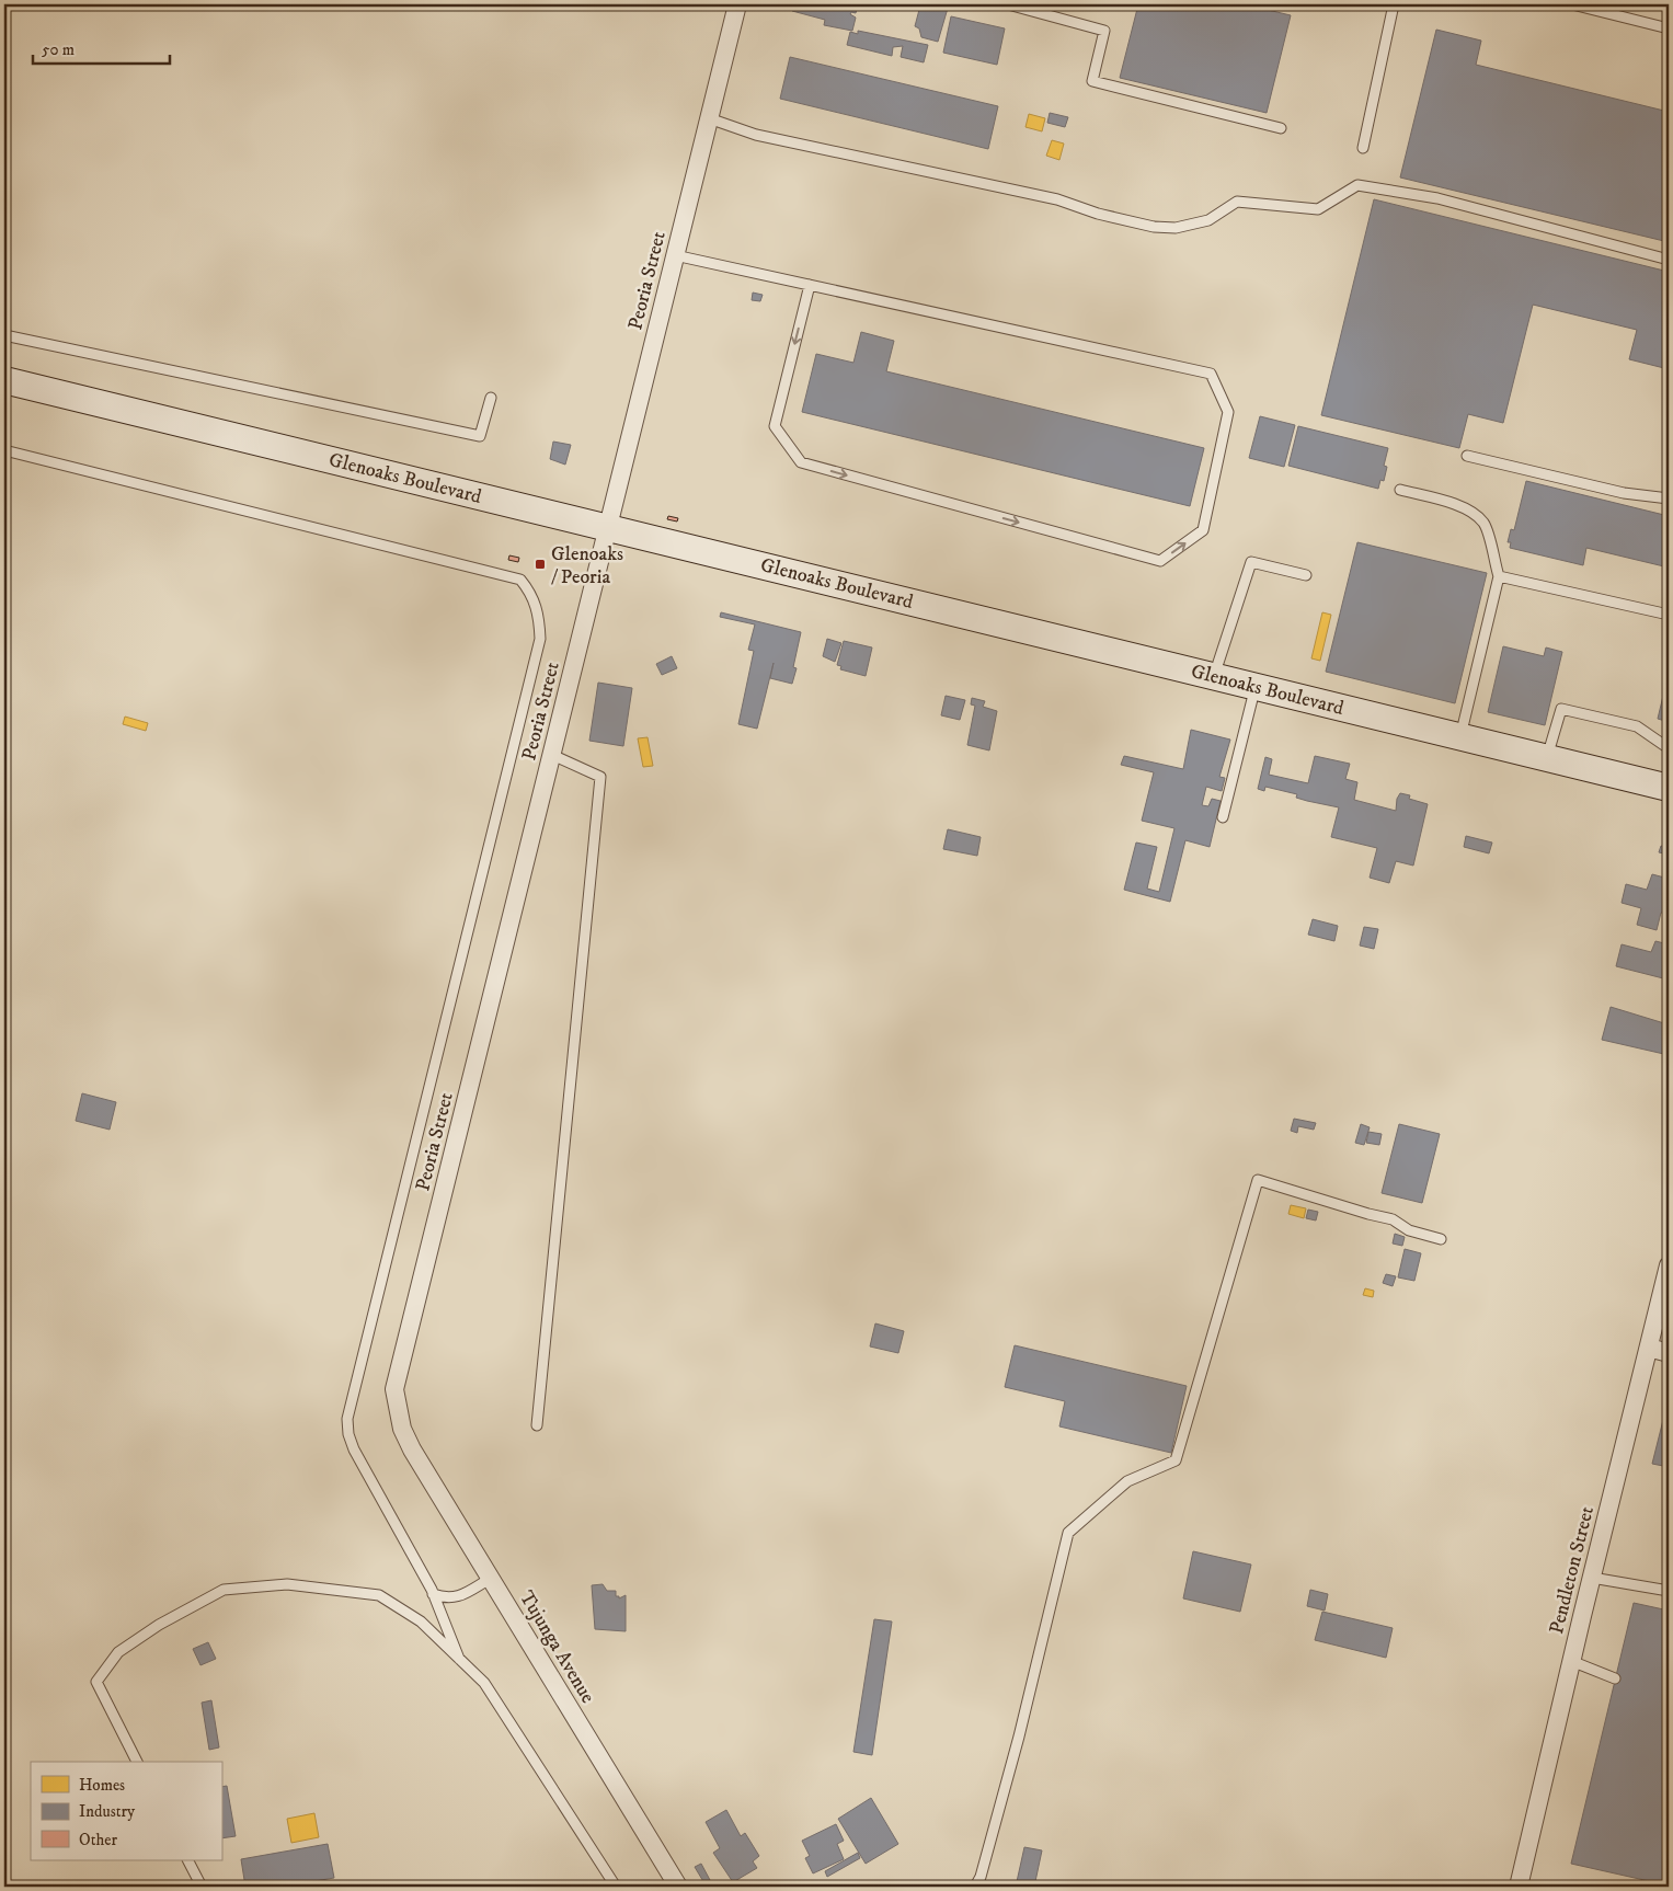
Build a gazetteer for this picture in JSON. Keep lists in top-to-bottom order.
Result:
{
  "streets": {
    "main road": ["Glenoaks Boulevard"],
    "street": ["Peoria Street", "Pendleton Street", "Tujunga Avenue"]
  },
  "crossings": [
    ["Peoria Street", "Glenoaks Boulevard"],
    ["Peoria Street", "Tujunga Avenue"]
  ],
  "places": {
    "transit": ["Glenoaks / Peoria"]
  },
  "legend": ["Homes", "Industry", "Other"],
  "scale_bar": "50 m"
}
